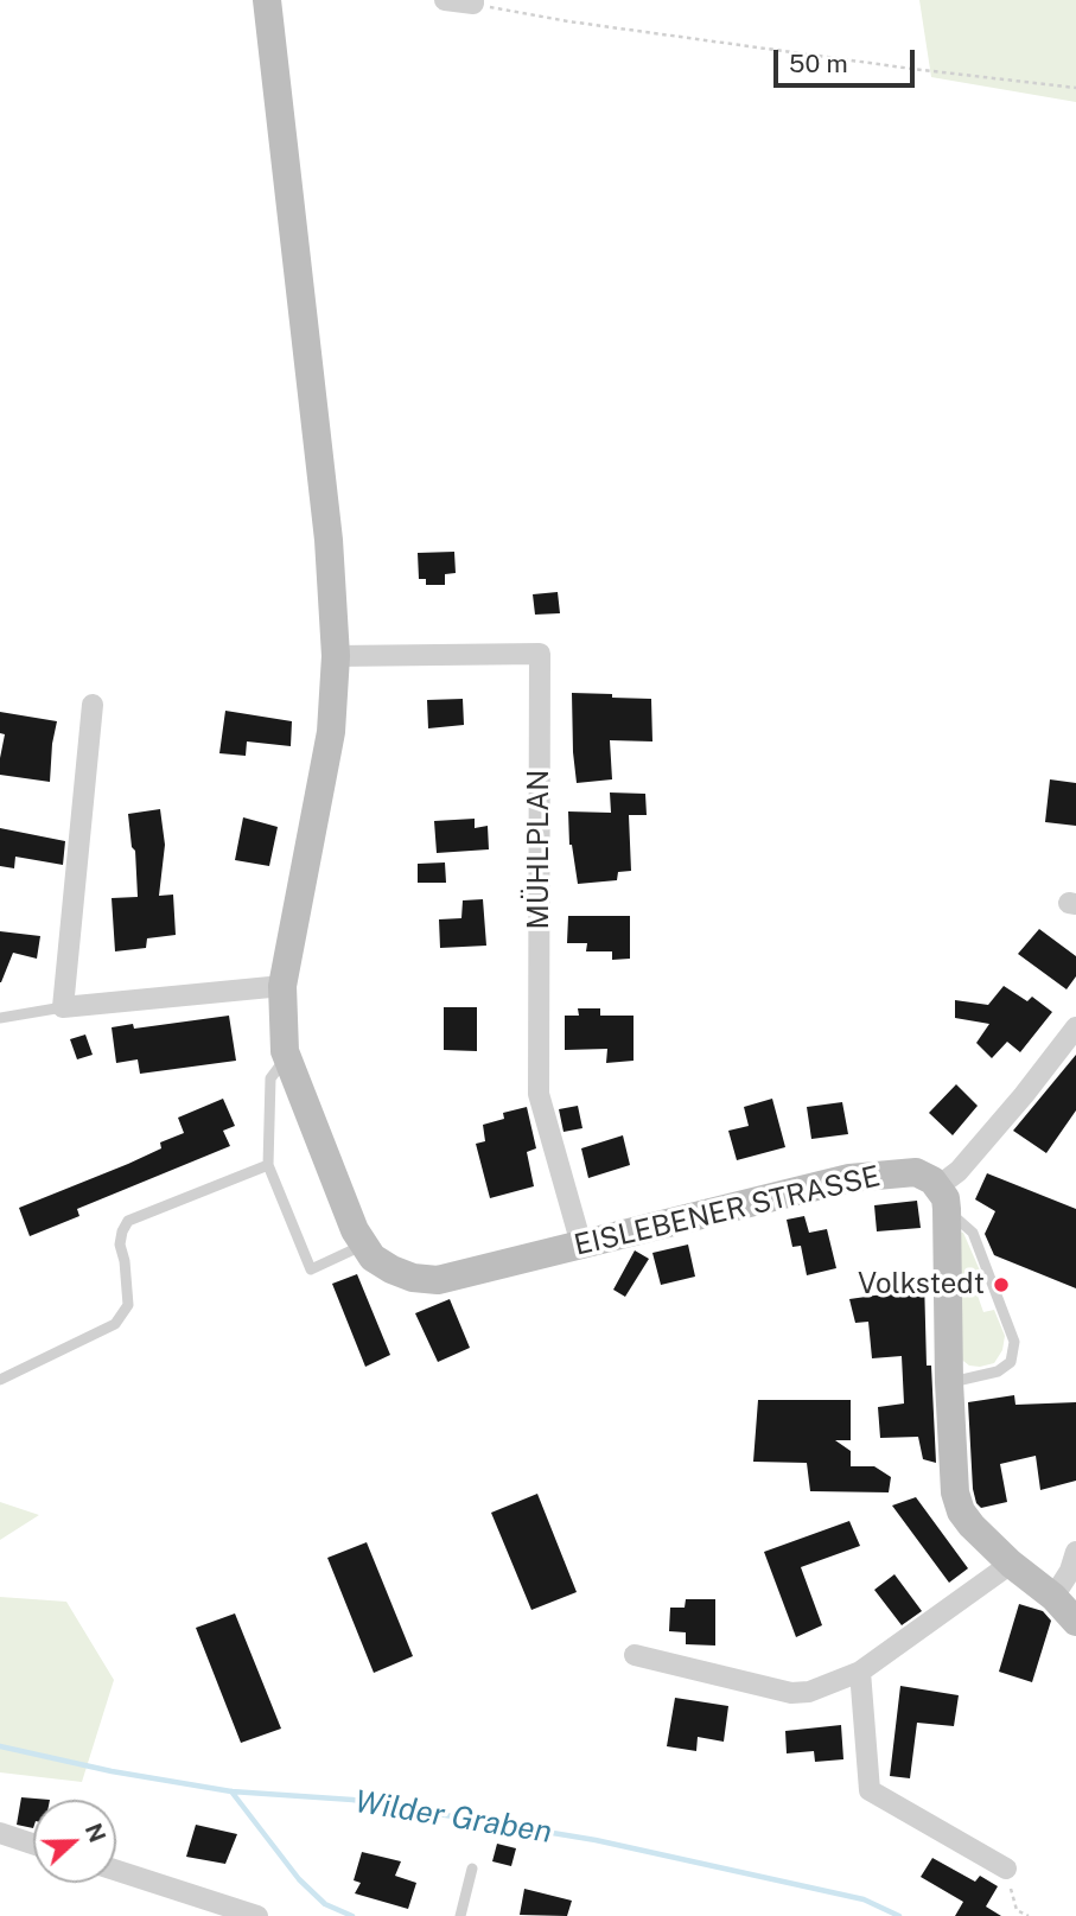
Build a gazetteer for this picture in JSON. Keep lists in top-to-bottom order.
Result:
{
  "streets": {
    "main road": ["EISLEBENER STRASSE"],
    "street": ["MÜHLPLAN"]
  },
  "crossings": [
    ["MÜHLPLAN", "EISLEBENER STRASSE"]
  ],
  "water": ["Wilder Graben"],
  "places": ["Volkstedt"],
  "scale_bar": "50 m",
  "north": "right"
}
